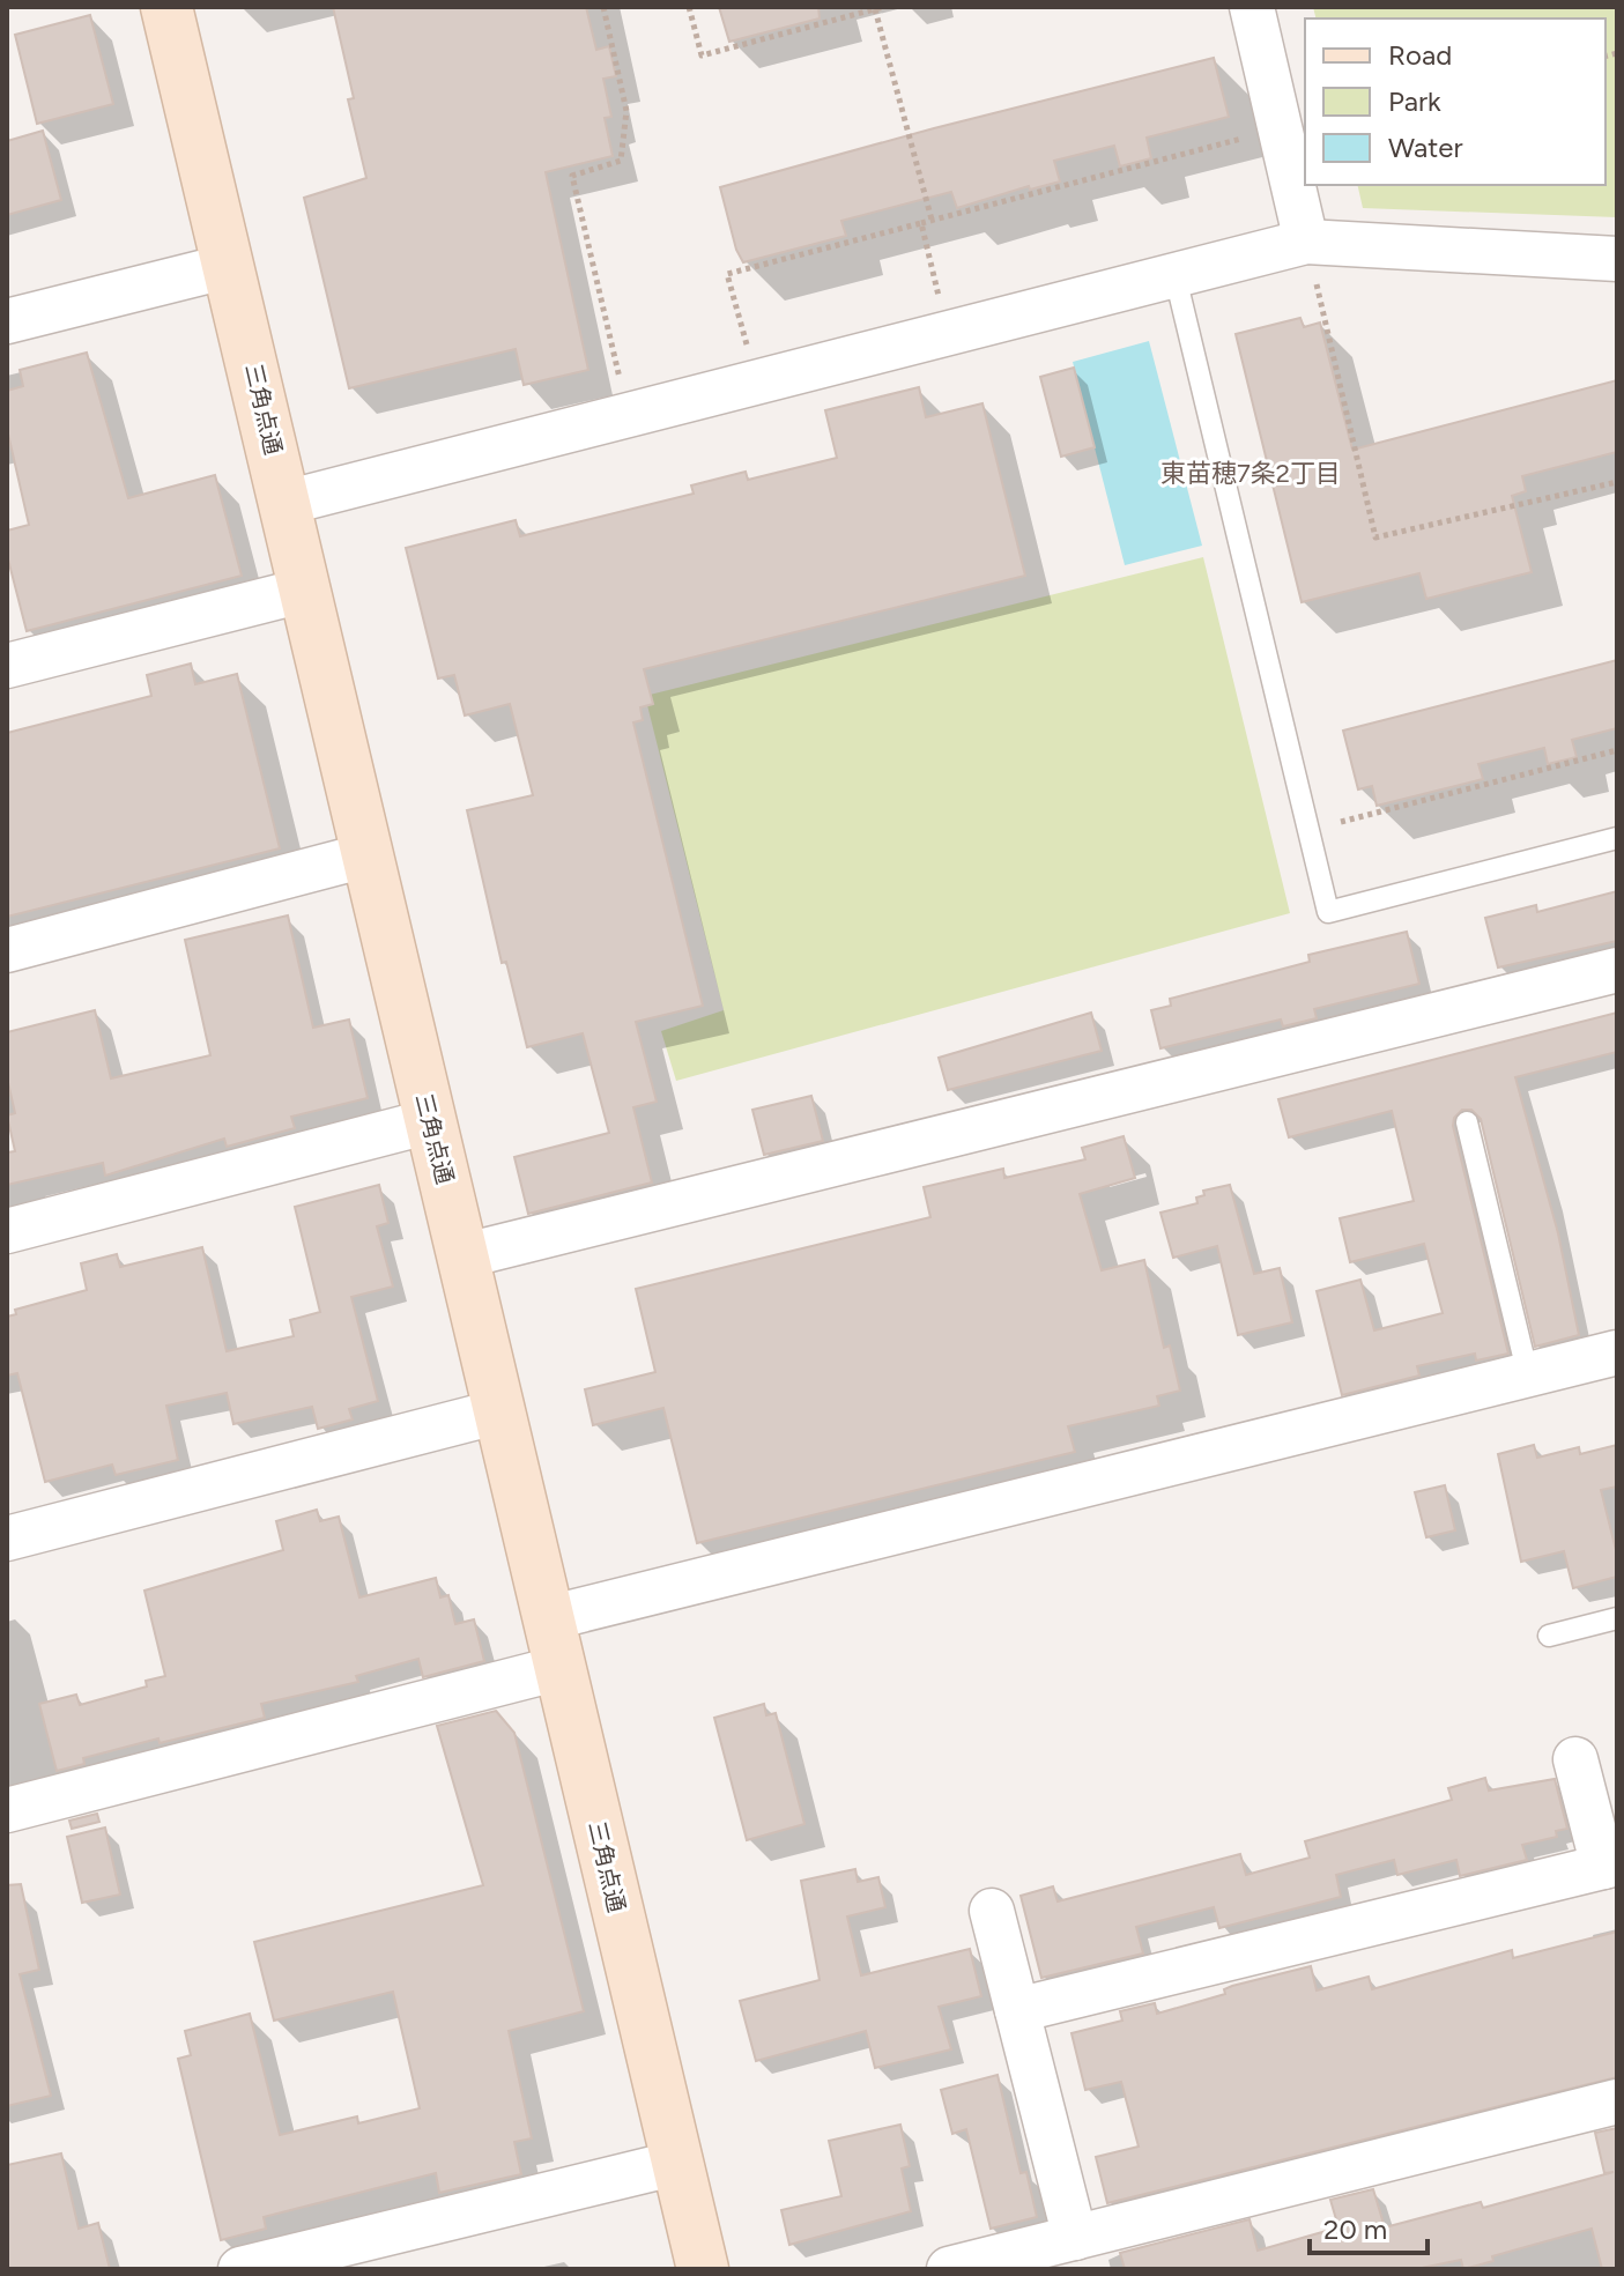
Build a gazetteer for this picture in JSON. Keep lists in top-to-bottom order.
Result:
{
  "streets": {
    "street": ["三角点通"]
  },
  "districts": ["東苗穂7条2丁目"],
  "legend": ["Road", "Park", "Water"],
  "scale_bar": "20 m"
}
